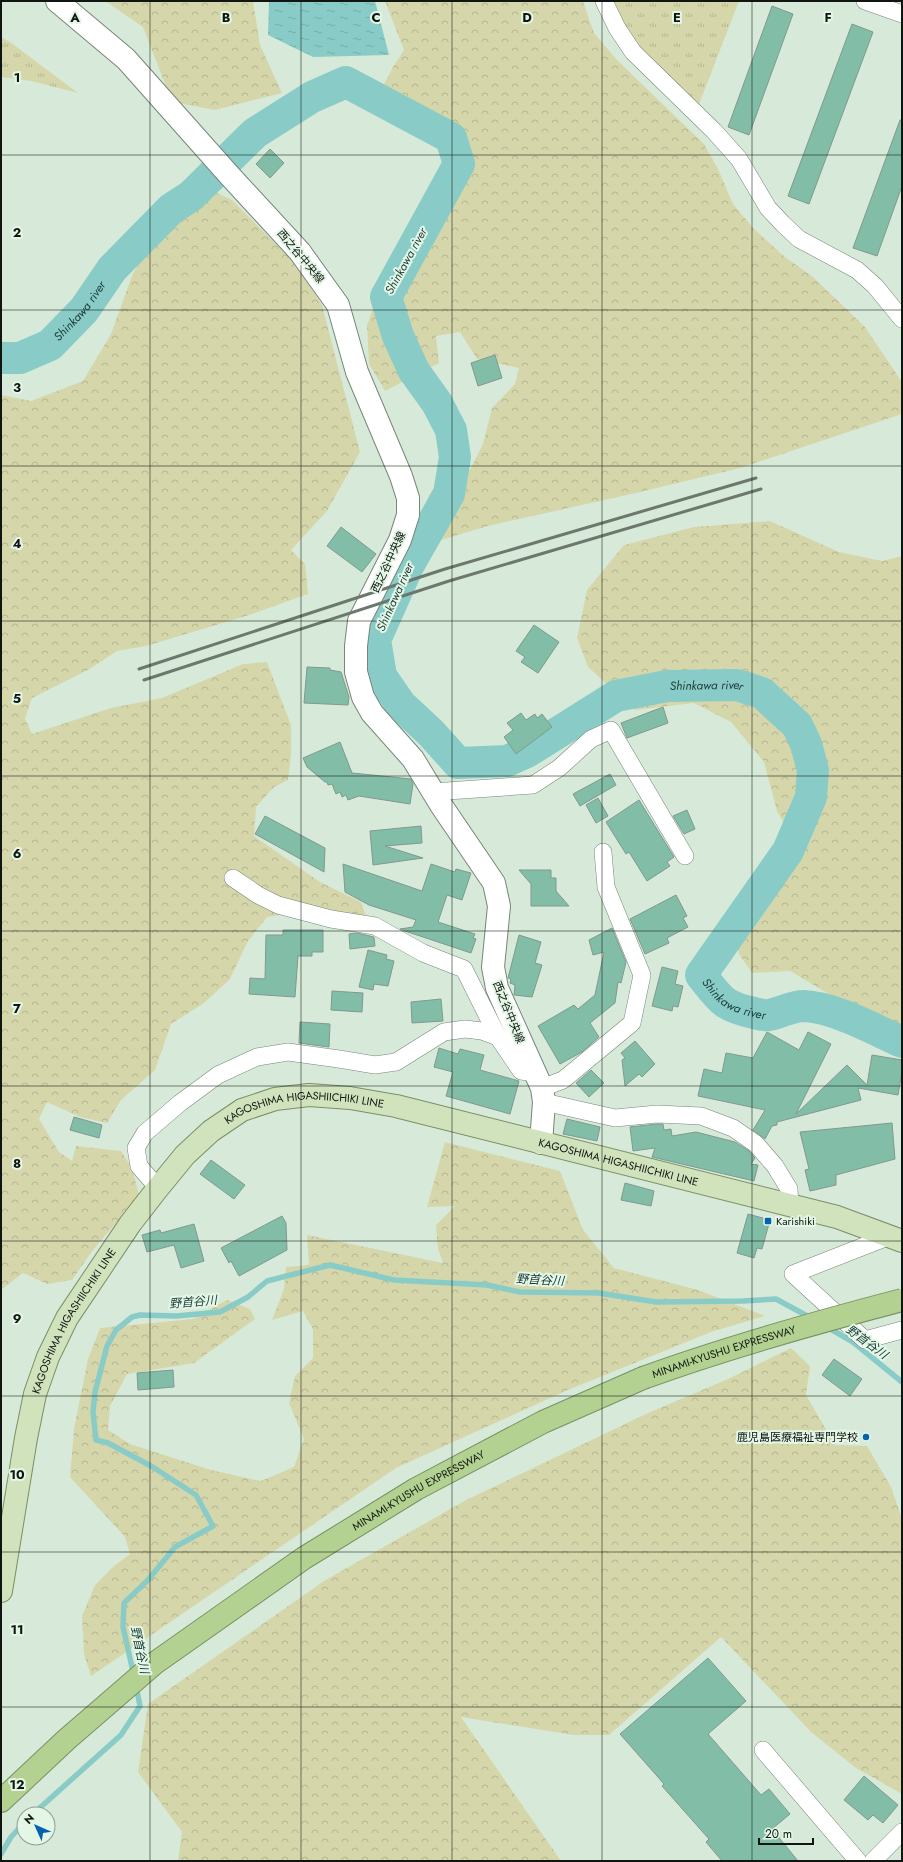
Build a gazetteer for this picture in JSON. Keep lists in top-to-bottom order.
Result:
{
  "streets": {
    "highway": ["MINAMI-KYUSHU EXPRESSWAY"],
    "main road": ["KAGOSHIMA HIGASHIICHIKI LINE"],
    "street": ["西之谷中央線"]
  },
  "crossings": [
    ["西之谷中央線", "KAGOSHIMA HIGASHIICHIKI LINE"]
  ],
  "water": ["Shinkawa river", "野首谷川"],
  "places": {
    "transit": ["Karishiki"],
    "other": ["鹿児島医療福祉専門学校"]
  },
  "scale_bar": "20 m",
  "north": "top left",
  "grid": {
    "columns": [
      "A",
      "B",
      "C",
      "D",
      "E",
      "F"
    ],
    "rows": [
      "1",
      "2",
      "3",
      "4",
      "5",
      "6",
      "7",
      "8",
      "9",
      "10",
      "11",
      "12"
    ]
  }
}
